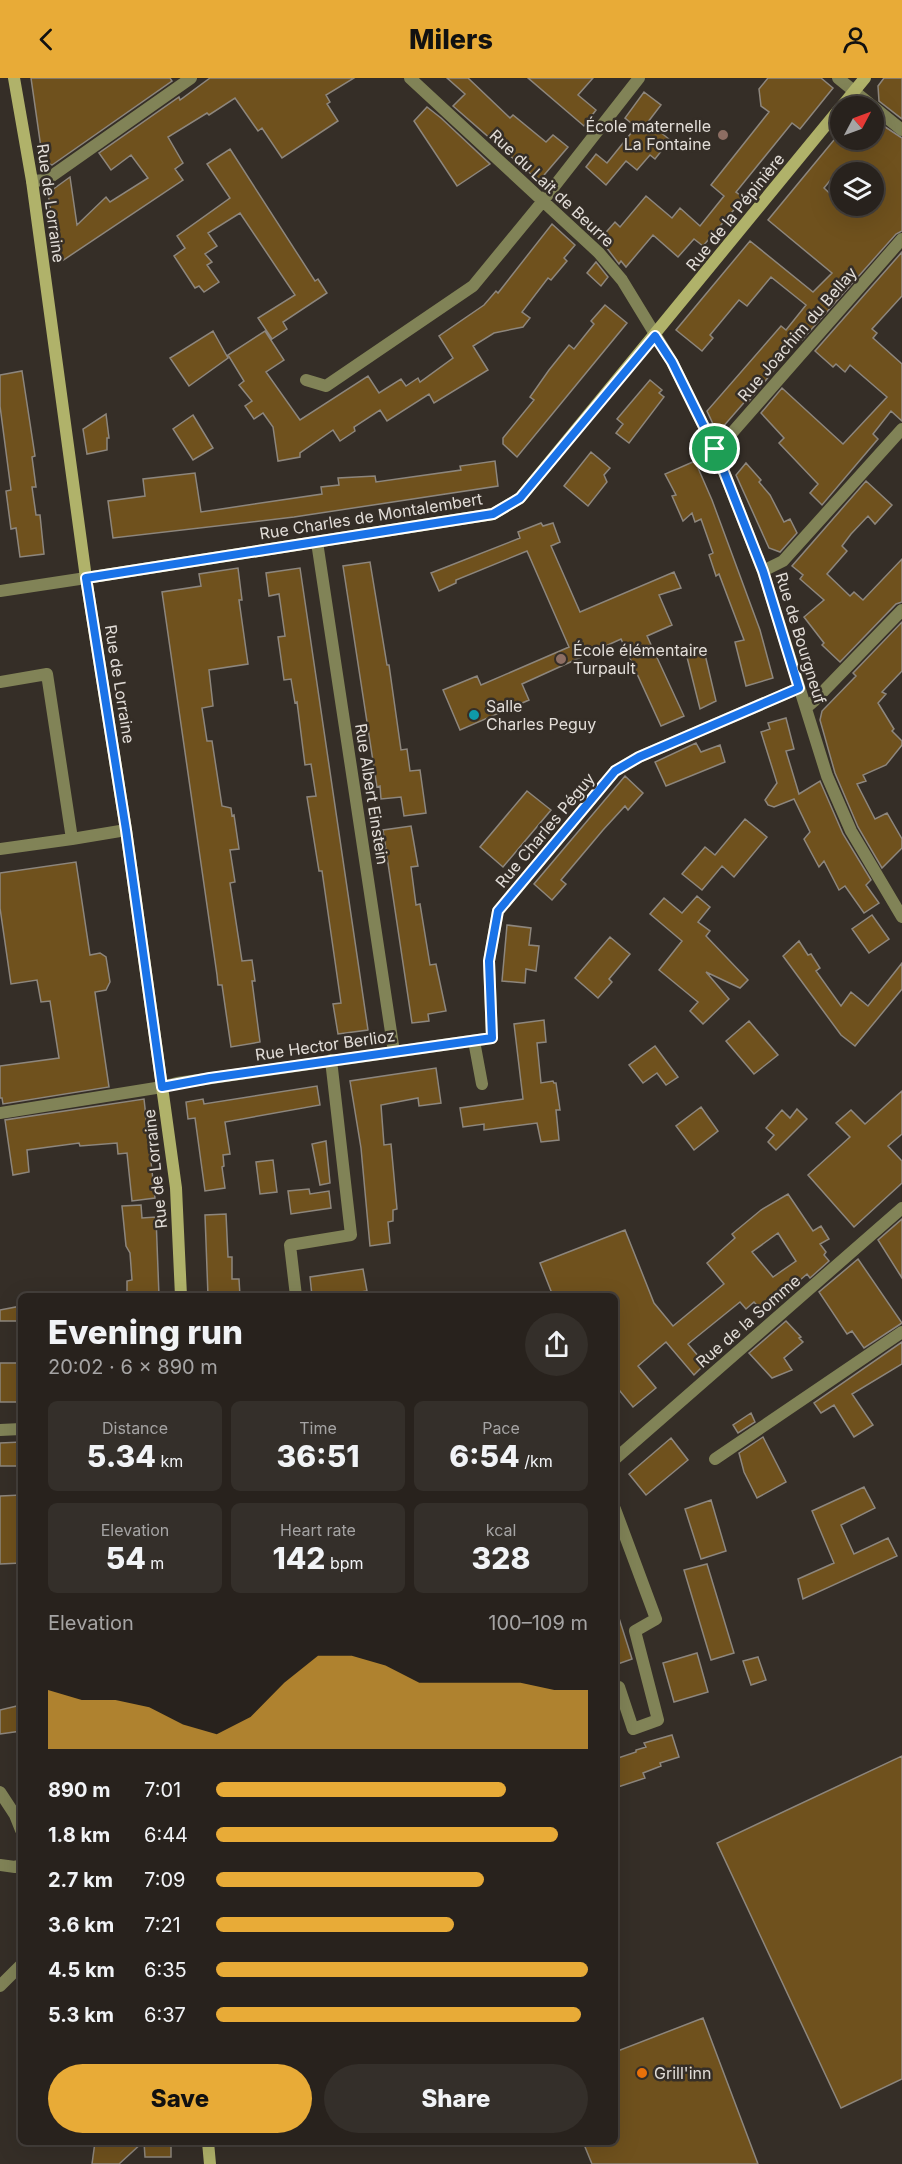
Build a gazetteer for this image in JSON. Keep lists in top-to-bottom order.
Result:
{
  "streets": {
    "main road": ["Rue de Lorraine", "Rue de la Pépinière", "Rue Charles de Montalembert"],
    "street": [
      "Rue du Lait de Beurre",
      "Rue Joachim du Bellay",
      "Rue de Bourgneuf",
      "Rue Albert Einstein",
      "Rue Charles Péguy",
      "Rue Hector Berlioz",
      "Rue de la Somme"
    ]
  },
  "crossings": [
    ["Rue du Lait de Beurre", "Rue de la Pépinière"],
    ["Rue du Lait de Beurre", "Rue Charles de Montalembert"],
    ["Rue du Lait de Beurre", "Rue de Bourgneuf"],
    ["Rue de Lorraine", "Rue Charles de Montalembert"],
    ["Rue de Lorraine", "Rue Hector Berlioz"],
    ["Rue de la Pépinière", "Rue Charles de Montalembert"],
    ["Rue de la Pépinière", "Rue de Bourgneuf"],
    ["Rue Joachim du Bellay", "Rue de Bourgneuf"],
    ["Rue Charles de Montalembert", "Rue de Bourgneuf"],
    ["Rue Charles de Montalembert", "Rue Albert Einstein"],
    ["Rue de Bourgneuf", "Rue Charles Péguy"],
    ["Rue Albert Einstein", "Rue Hector Berlioz"],
    ["Rue Charles Péguy", "Rue Hector Berlioz"]
  ],
  "places": [
    "École maternelle La Fontaine",
    "École élémentaire Turpault",
    "Salle Charles Peguy",
    "Grill'inn"
  ],
  "north": "top right",
  "page": {
    "header": "Milers",
    "heading": ["Evening run", "20:02 · 6 × 890 m"],
    "stats": [
      ["Distance", "5.34 km"],
      ["Time", "36:51"],
      ["Pace", "6:54 /km"],
      ["Elevation", "54 m"],
      ["Heart rate", "142 bpm"],
      ["kcal", "328"]
    ],
    "chart": ["Elevation", "100–109 m"],
    "list": [
      {
        "name": "890 m",
        "note": "7:01"
      },
      {
        "name": "1.8 km",
        "note": "6:44"
      },
      {
        "name": "2.7 km",
        "note": "7:09"
      },
      {
        "name": "3.6 km",
        "note": "7:21"
      },
      {
        "name": "4.5 km",
        "note": "6:35"
      },
      {
        "name": "5.3 km",
        "note": "6:37"
      }
    ],
    "buttons": ["Save", "Share"]
  }
}
